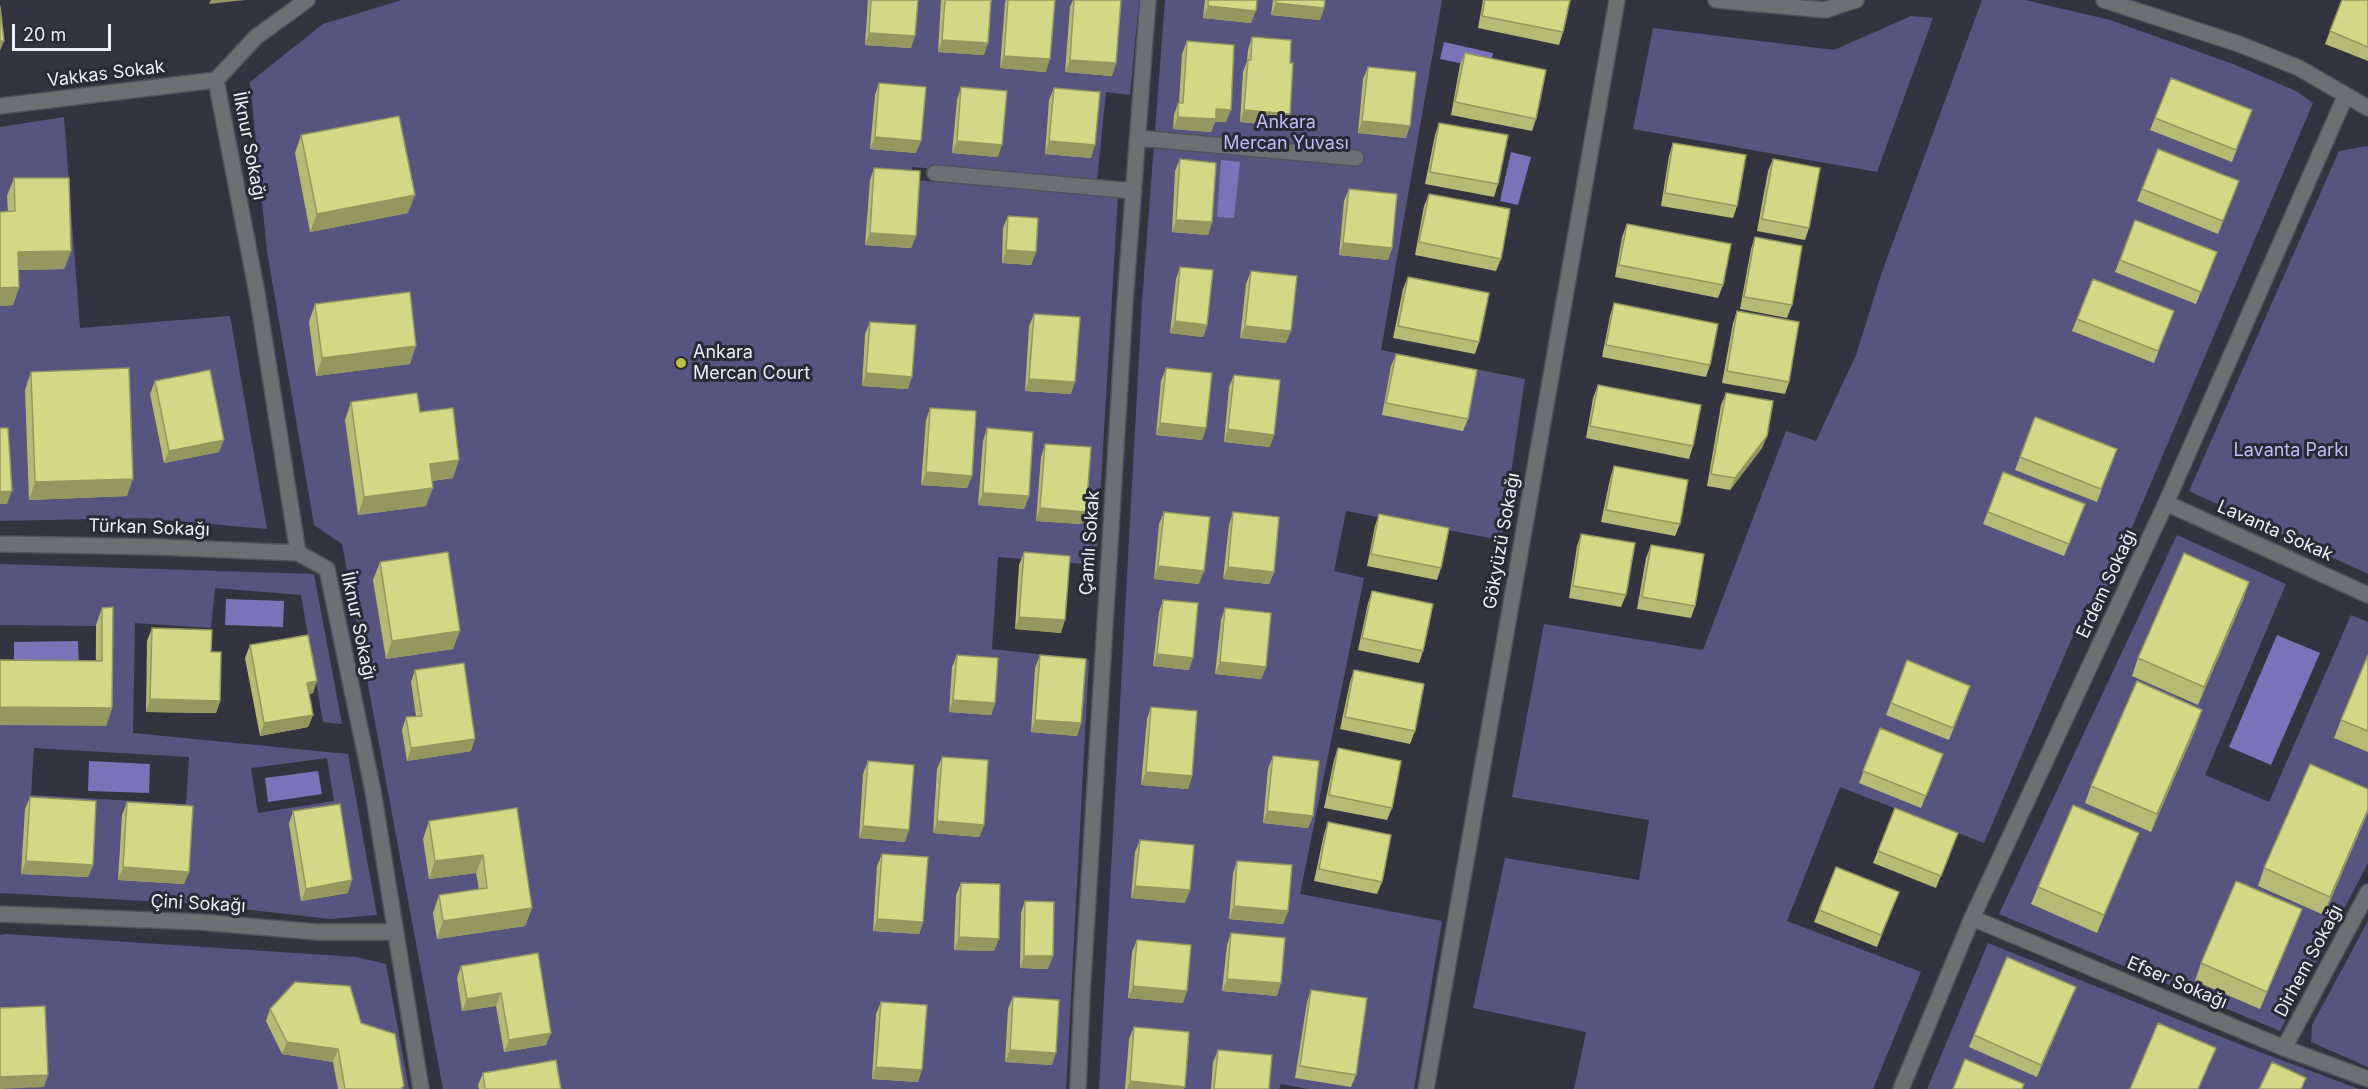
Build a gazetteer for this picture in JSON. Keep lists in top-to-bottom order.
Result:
{
  "streets": {
    "street": [
      "Vakkas Sokak",
      "İlknur Sokağı",
      "Türkan Sokağı",
      "Lavanta Sokak",
      "Gökyüzü Sokağı",
      "Çamlı Sokak",
      "Erdem Sokağı",
      "Çini Sokağı",
      "Dirhem Sokağı",
      "Efser Sokağı"
    ]
  },
  "crossings": [
    ["Vakkas Sokak", "İlknur Sokağı"],
    ["İlknur Sokağı", "Türkan Sokağı"],
    ["İlknur Sokağı", "Çini Sokağı"],
    ["Lavanta Sokak", "Erdem Sokağı"],
    ["Erdem Sokağı", "Efser Sokağı"],
    ["Dirhem Sokağı", "Efser Sokağı"]
  ],
  "parks": ["Ankara Mercan Yuvası", "Lavanta Parkı"],
  "places": ["Ankara Mercan Court"],
  "scale_bar": "20 m"
}
